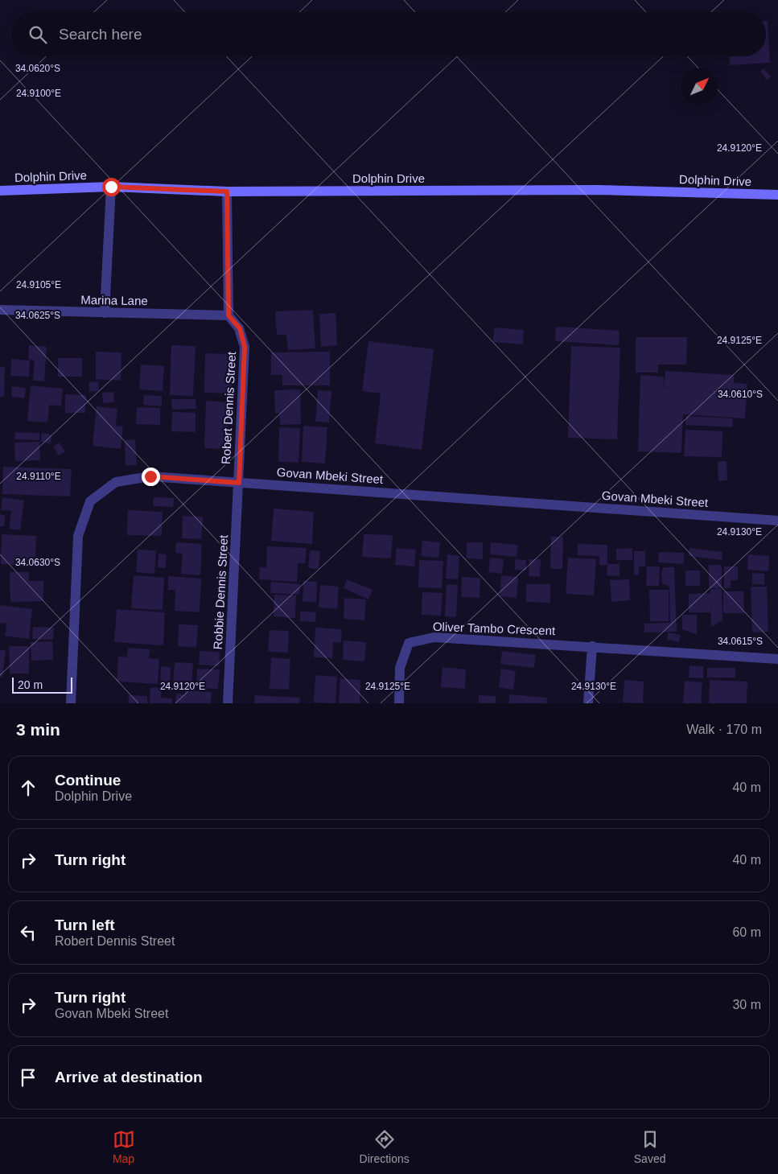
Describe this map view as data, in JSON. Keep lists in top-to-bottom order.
{
  "streets": {
    "street": [
      "Dolphin Drive",
      "Marina Lane",
      "Robert Dennis Street",
      "Govan Mbeki Street",
      "Robbie Dennis Street",
      "Oliver Tambo Crescent"
    ]
  },
  "crossings": [
    ["Marina Lane", "Robert Dennis Street"],
    ["Robert Dennis Street", "Govan Mbeki Street"],
    ["Robert Dennis Street", "Robbie Dennis Street"],
    ["Govan Mbeki Street", "Robbie Dennis Street"]
  ],
  "scale_bar": "20 m",
  "north": "top right",
  "page": {
    "search": "Search here",
    "scale": "20 m",
    "heading": ["3 min", "Walk · 170 m"],
    "list": [
      ["Continue", "Dolphin Drive", "40 m"],
      ["Turn right", "40 m"],
      ["Turn left", "Robert Dennis Street", "60 m"],
      ["Turn right", "Govan Mbeki Street", "30 m"],
      "Arrive at destination"
    ],
    "nav": ["Map", "Directions", "Saved"]
  },
  "coordinates": [
    "34.0620°S",
    "24.9100°E",
    "24.9120°E",
    "24.9105°E",
    "34.0625°S",
    "24.9125°E",
    "34.0610°S",
    "24.9110°E",
    "24.9130°E",
    "34.0630°S",
    "34.0615°S"
  ]
}
